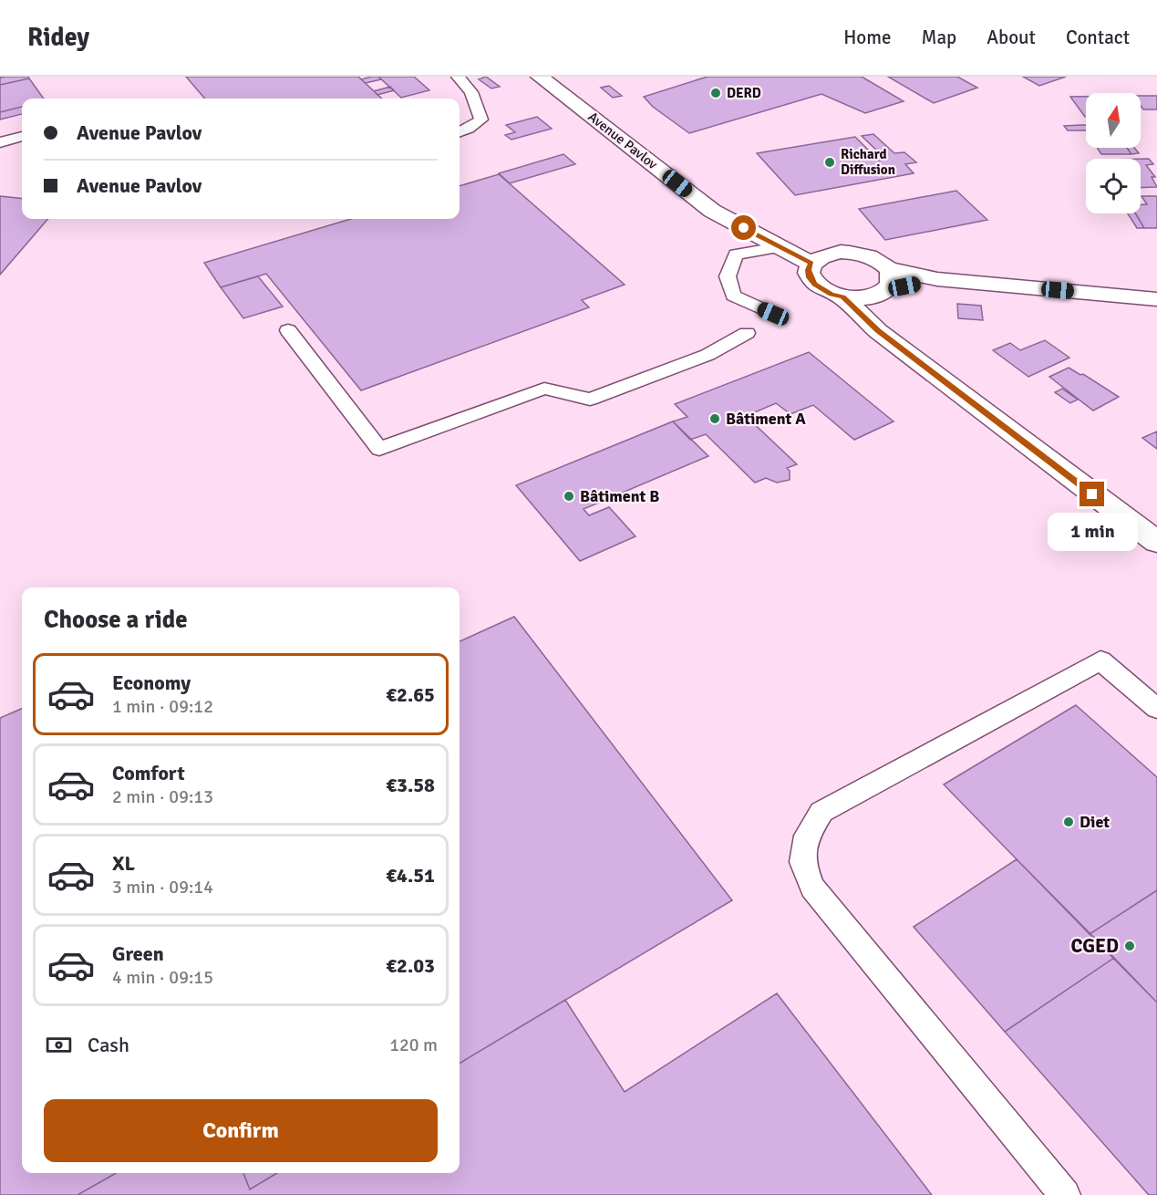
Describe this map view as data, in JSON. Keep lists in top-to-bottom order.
{
  "streets": {
    "street": ["Avenue Pavlov"]
  },
  "places": [
    "DERD",
    "Richard Diffusion",
    "Bâtiment A",
    "Bâtiment B",
    "Diet",
    "CGED"
  ],
  "north": "top",
  "page": {
    "header": "Ridey",
    "nav": [
      "Home",
      "Map",
      "About",
      "Contact"
    ],
    "banner": ["Avenue Pavlov", "Avenue Pavlov"],
    "bubble": "1 min",
    "heading": "Choose a ride",
    "list": [
      {
        "name": "Economy",
        "note": "1 min · 09:12",
        "value": "€2.65"
      },
      {
        "name": "Comfort",
        "note": "2 min · 09:13",
        "value": "€3.58"
      },
      {
        "name": "XL",
        "note": "3 min · 09:14",
        "value": "€4.51"
      },
      {
        "name": "Green",
        "note": "4 min · 09:15",
        "value": "€2.03"
      }
    ],
    "pay": ["Cash", "120 m"],
    "buttons": "Confirm"
  }
}
